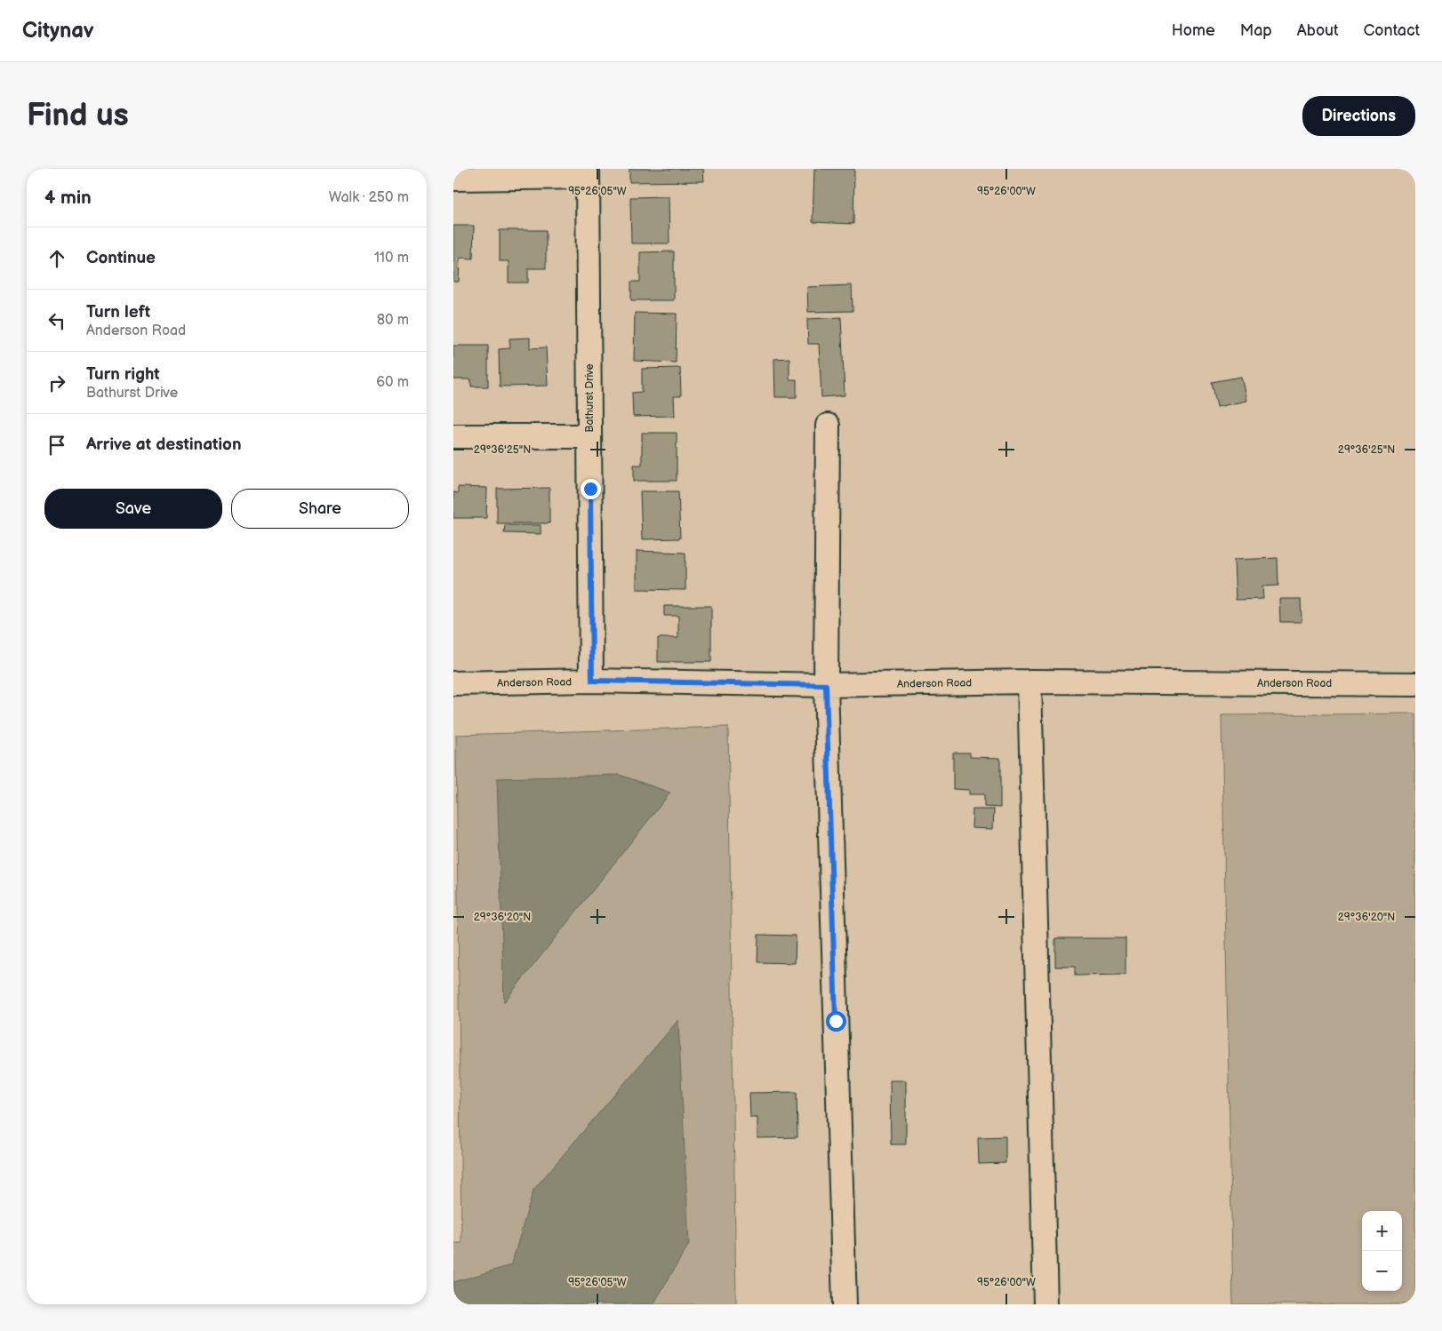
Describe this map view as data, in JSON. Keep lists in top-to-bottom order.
{
  "streets": {
    "street": ["Bathurst Drive", "Anderson Road"]
  },
  "crossings": [
    ["Bathurst Drive", "Anderson Road"]
  ],
  "page": {
    "header": "Citynav",
    "nav": [
      "Home",
      "Map",
      "About",
      "Contact"
    ],
    "buttons": [
      "Directions",
      ["Save", "Share"]
    ],
    "title": "Find us",
    "heading": ["4 min", "Walk · 250 m"],
    "list": [
      ["Continue", "110 m"],
      ["Turn left", "Anderson Road", "80 m"],
      ["Turn right", "Bathurst Drive", "60 m"],
      "Arrive at destination"
    ],
    "map_buttons": ["+", "−"]
  },
  "coordinates": [
    "95°26'05\"W",
    "95°26'00\"W",
    "29°36'25\"N",
    "29°36'20\"N"
  ]
}
